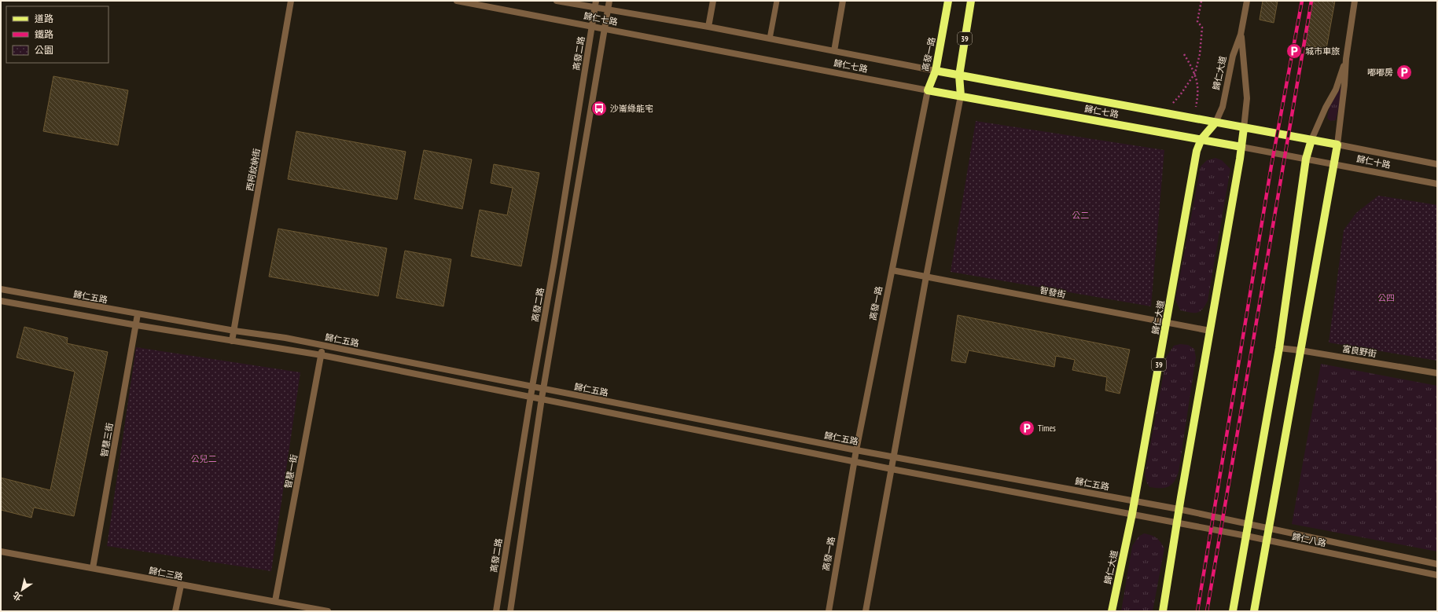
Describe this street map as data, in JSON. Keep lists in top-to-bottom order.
{
  "streets": {
    "main road": [
      "歸仁七路",
      "39",
      "高發一路",
      "歸仁大道",
      "歸仁十路"
    ],
    "street": [
      "高發二路",
      "西柯紋納街",
      "智發街",
      "歸仁五路",
      "富良野街",
      "智慧三街",
      "智慧一街",
      "歸仁八路",
      "歸仁三路"
    ]
  },
  "crossings": [
    ["歸仁七路", "39"],
    ["歸仁七路", "高發二路"],
    ["歸仁七路", "高發一路"],
    ["歸仁七路", "歸仁大道"],
    ["歸仁七路", "歸仁十路"],
    ["高發二路", "歸仁五路"],
    ["高發一路", "智發街"],
    ["高發一路", "歸仁五路"],
    ["歸仁大道", "歸仁十路"],
    ["歸仁大道", "智發街"],
    ["歸仁大道", "歸仁五路"],
    ["歸仁大道", "歸仁八路"],
    ["西柯紋納街", "歸仁五路"],
    ["歸仁五路", "智慧三街"],
    ["歸仁五路", "智慧一街"],
    ["歸仁五路", "歸仁八路"],
    ["智慧三街", "歸仁三路"],
    ["智慧一街", "歸仁三路"]
  ],
  "parks": ["公二", "公四", "公兒二"],
  "places": {
    "parking": ["城市車旅", "嘟嘟房", "Times"],
    "bus stop": ["沙崙綠能宅"]
  },
  "legend": ["道路", "鐵路", "公園"],
  "north": "bottom left"
}
